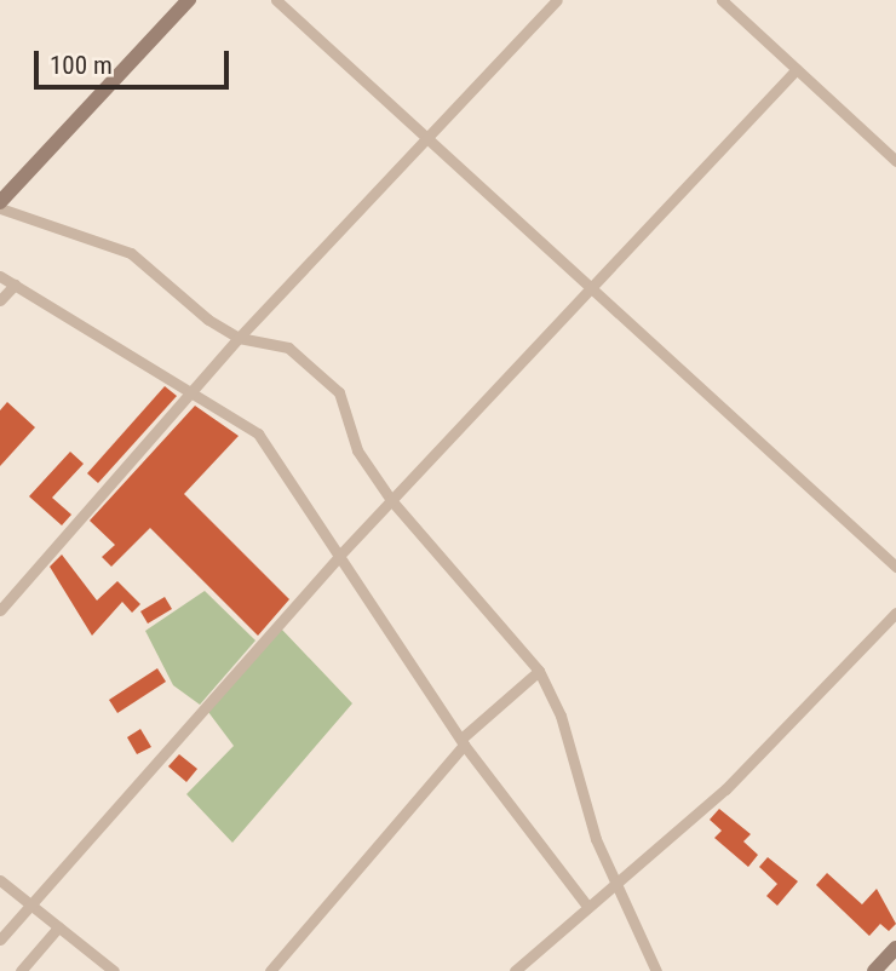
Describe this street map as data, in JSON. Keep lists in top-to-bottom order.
{
  "scale_bar": "100 m"
}
